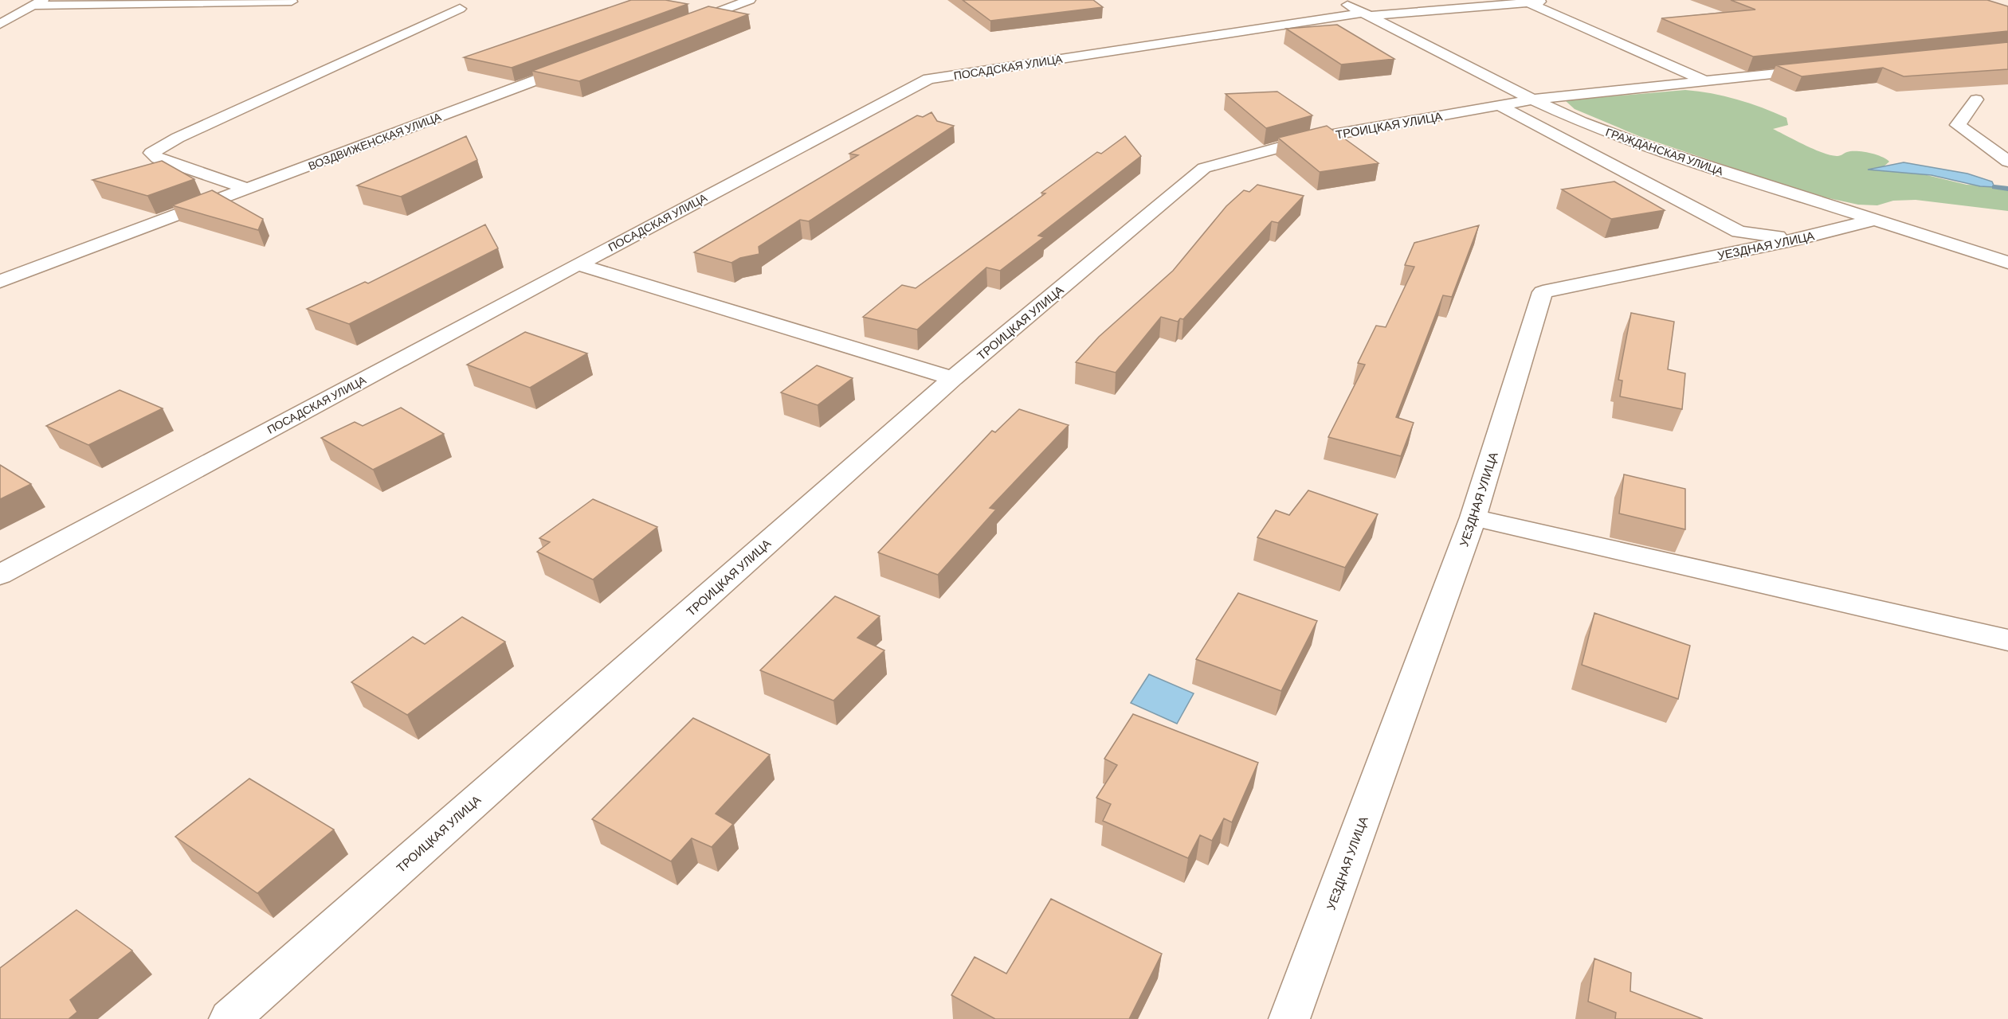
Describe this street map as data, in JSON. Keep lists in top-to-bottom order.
{
  "streets": {
    "street": [
      "ПОСАДСКАЯ УЛИЦА",
      "ТРОИЦКАЯ УЛИЦА",
      "ВОЗДВИЖЕНСКАЯ УЛИЦА",
      "ГРАЖДАНСКАЯ УЛИЦА",
      "УЕЗДНАЯ УЛИЦА"
    ]
  },
  "crossings": [
    ["ПОСАДСКАЯ УЛИЦА", "ГРАЖДАНСКАЯ УЛИЦА"],
    ["ТРОИЦКАЯ УЛИЦА", "ГРАЖДАНСКАЯ УЛИЦА"],
    ["ГРАЖДАНСКАЯ УЛИЦА", "УЕЗДНАЯ УЛИЦА"]
  ]
}
